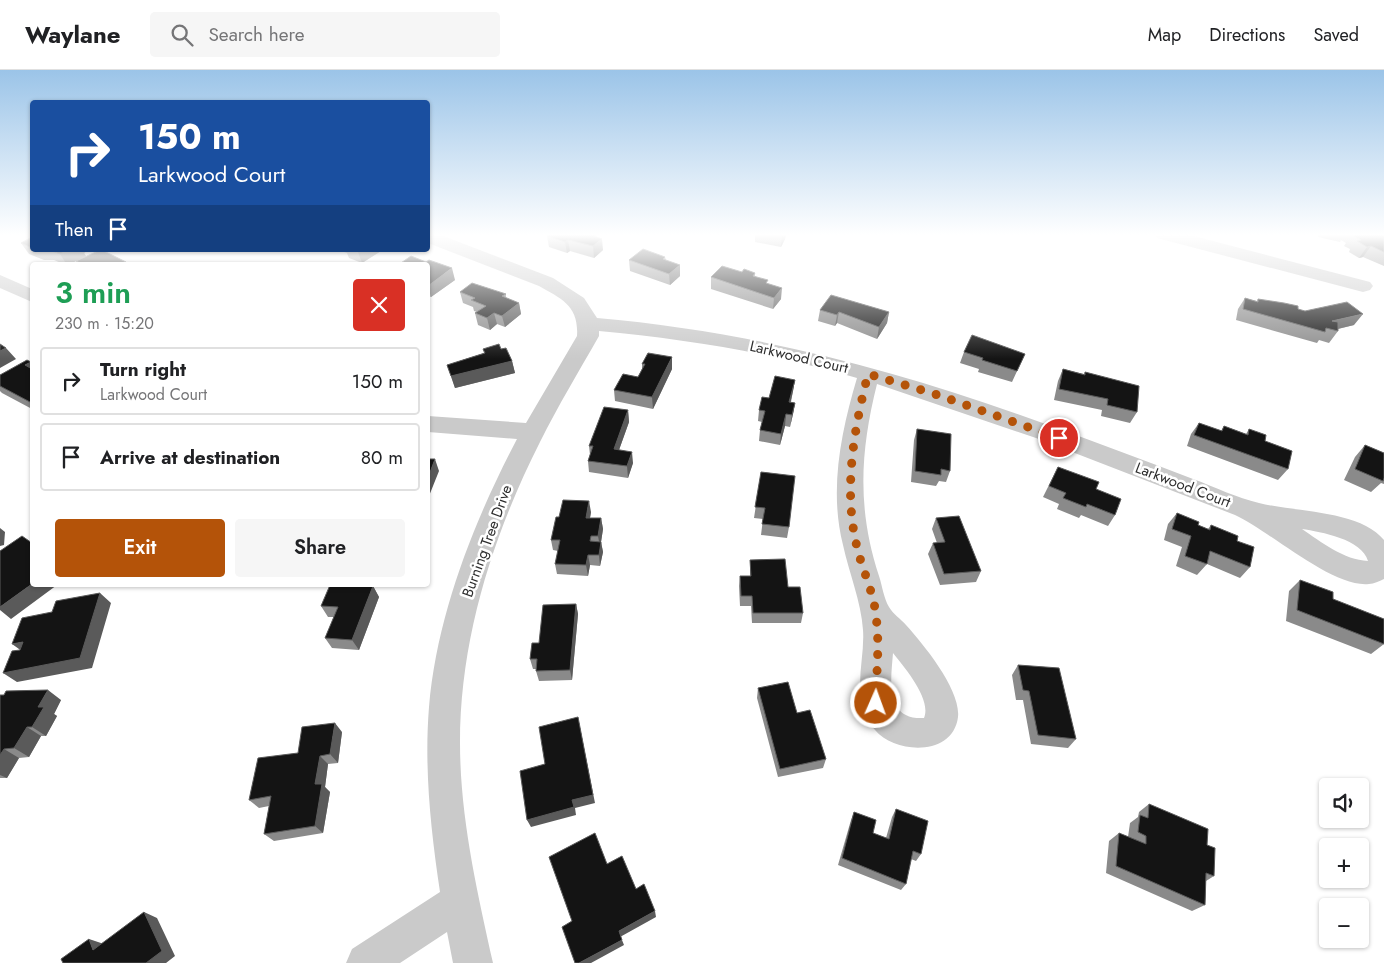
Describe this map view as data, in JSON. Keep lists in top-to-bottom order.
{
  "streets": {
    "street": ["Larkwood Court", "Burning Tree Drive"]
  },
  "crossings": [
    ["Larkwood Court", "Burning Tree Drive"]
  ],
  "page": {
    "header": "Waylane",
    "search": "Search here",
    "nav": ["Map", "Directions", "Saved"],
    "turn": ["150 m", "Larkwood Court"],
    "then": "Then",
    "heading": ["3 min", "230 m · 15:20"],
    "list": [
      {
        "name": "Turn right",
        "note": "Larkwood Court",
        "value": "150 m"
      },
      {
        "name": "Arrive at destination",
        "value": "80 m"
      }
    ],
    "buttons": ["Exit", "Share"],
    "map_buttons": ["+", "−"]
  }
}
